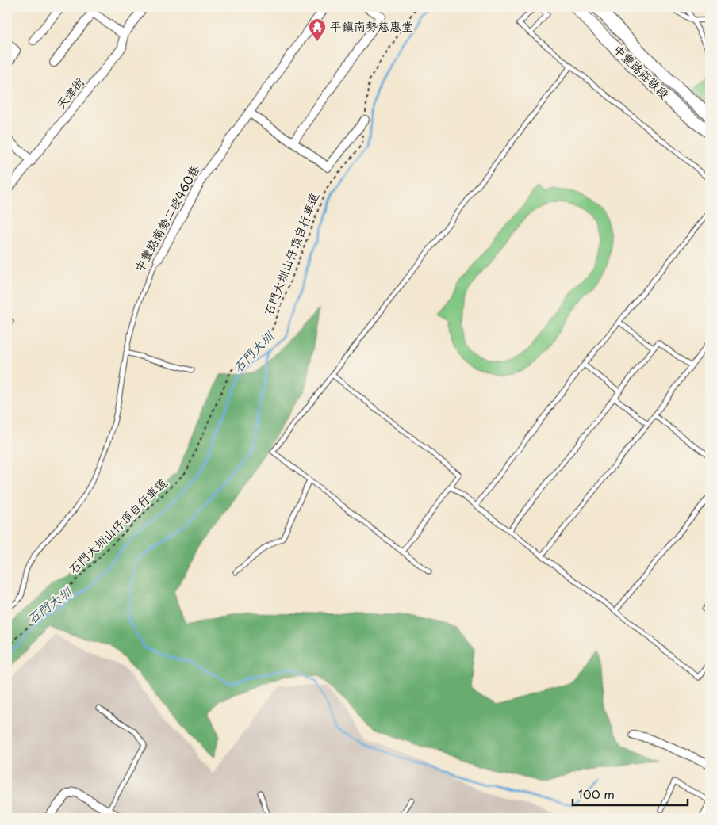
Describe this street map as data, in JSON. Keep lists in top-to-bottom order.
{
  "streets": {
    "main road": ["中豐路莊敬段"],
    "street": ["天津街", "中豐路南勢二段460巷"],
    "path": ["石門大圳山仔頂自行車道"]
  },
  "water": ["石門大圳"],
  "places": {
    "temple": ["平鎮南勢慈惠堂"]
  },
  "scale_bar": "100 m"
}
